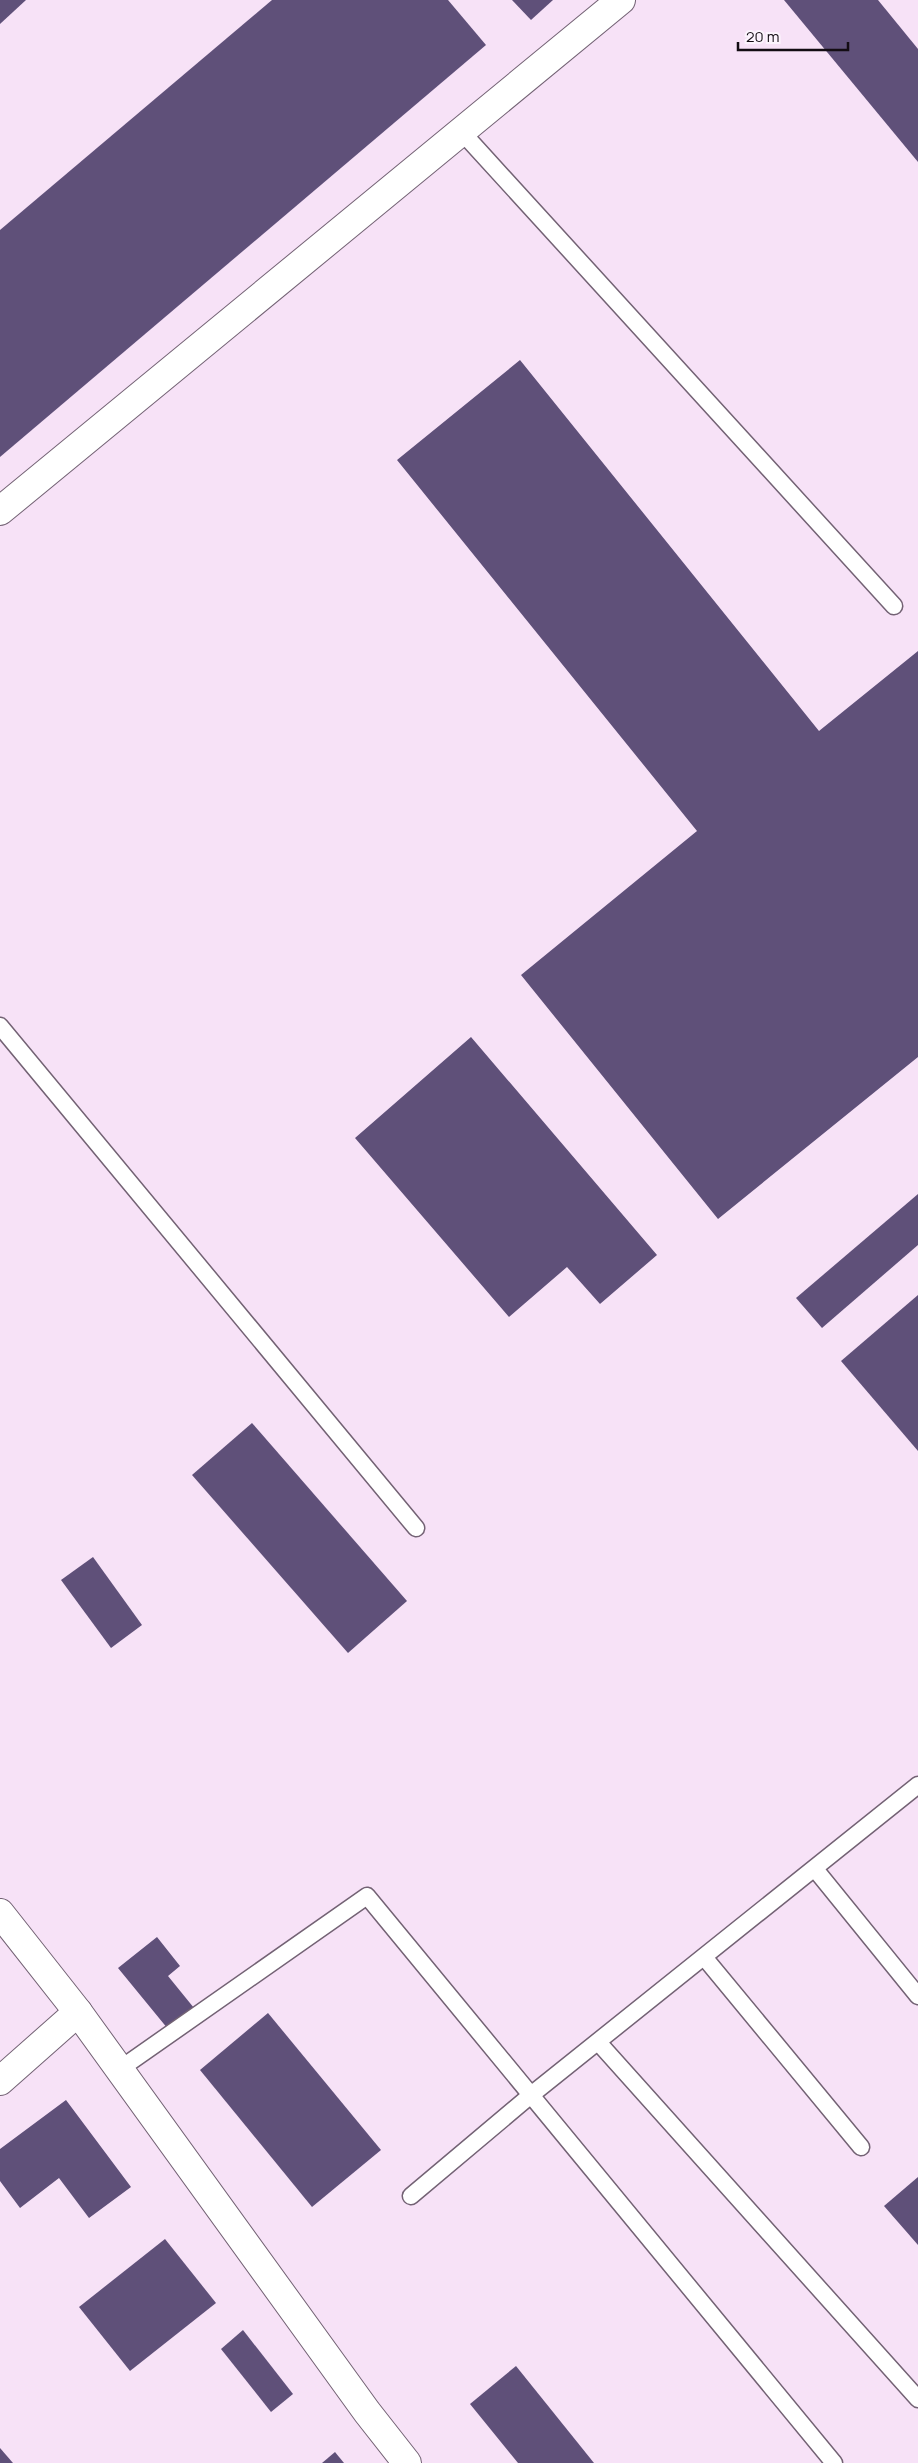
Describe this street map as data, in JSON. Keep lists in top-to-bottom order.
{
  "scale_bar": "20 m"
}
